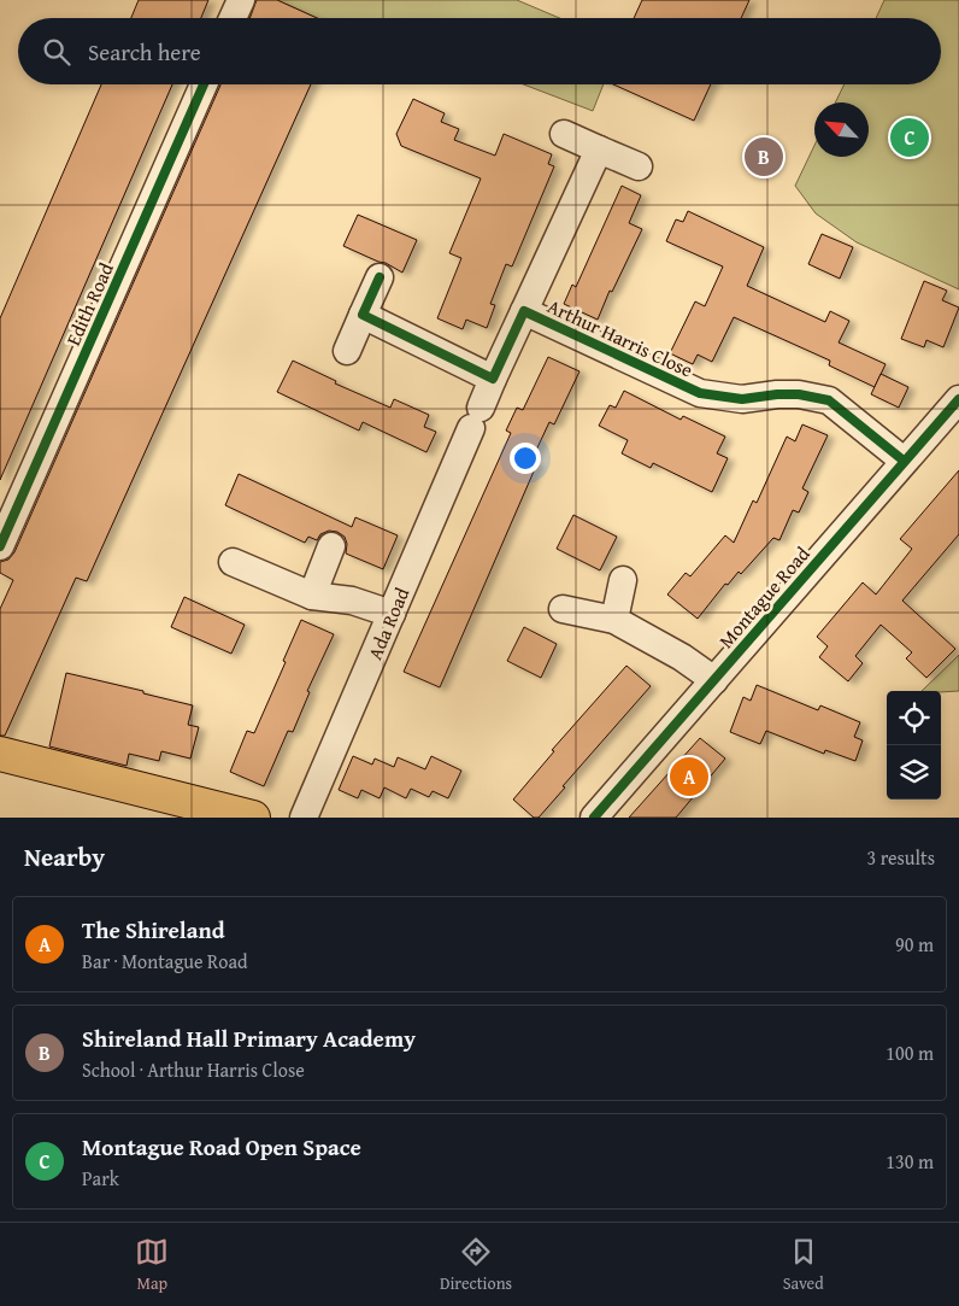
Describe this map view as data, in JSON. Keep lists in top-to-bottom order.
{
  "streets": {
    "street": [
      "Edith Road",
      "Arthur Harris Close",
      "Montague Road",
      "Ada Road"
    ]
  },
  "crossings": [
    ["Arthur Harris Close", "Montague Road"],
    ["Arthur Harris Close", "Ada Road"]
  ],
  "north": "top left",
  "page": {
    "search": "Search here",
    "pins": ["C", "B", "A"],
    "heading": ["Nearby", "3 results"],
    "list": [
      {
        "mark": "A",
        "name": "The Shireland",
        "note": "Bar · Montague Road",
        "value": "90 m"
      },
      {
        "mark": "B",
        "name": "Shireland Hall Primary Academy",
        "note": "School · Arthur Harris Close",
        "value": "100 m"
      },
      {
        "mark": "C",
        "name": "Montague Road Open Space",
        "note": "Park",
        "value": "130 m"
      }
    ],
    "nav": ["Map", "Directions", "Saved"]
  }
}
